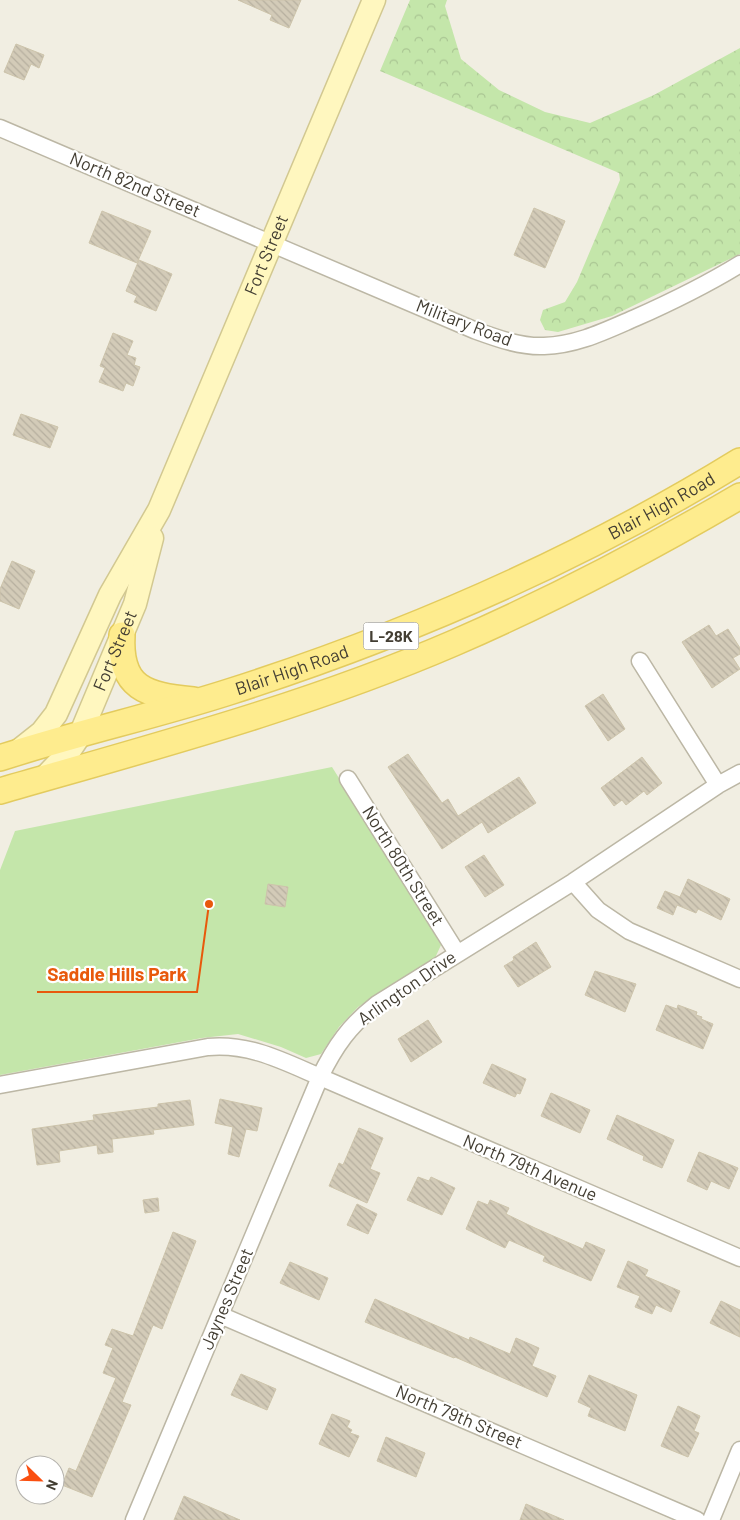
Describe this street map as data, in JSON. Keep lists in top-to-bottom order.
{
  "streets": {
    "main road": ["Fort Street", "Blair High Road", "L-28K"],
    "street": [
      "North 82nd Street",
      "Military Road",
      "North 80th Street",
      "Arlington Drive",
      "North 79th Avenue",
      "Jaynes Street",
      "North 79th Street"
    ]
  },
  "crossings": [
    ["North 82nd Street", "Fort Street"],
    ["North 82nd Street", "Military Road"],
    ["Fort Street", "Military Road"],
    ["Fort Street", "Blair High Road"],
    ["Fort Street", "L-28K"],
    ["Blair High Road", "L-28K"],
    ["North 80th Street", "Arlington Drive"],
    ["Arlington Drive", "North 79th Avenue"],
    ["Arlington Drive", "Jaynes Street"],
    ["North 79th Avenue", "Jaynes Street"],
    ["Jaynes Street", "North 79th Street"]
  ],
  "places": ["Saddle Hills Park"],
  "north": "bottom right"
}
